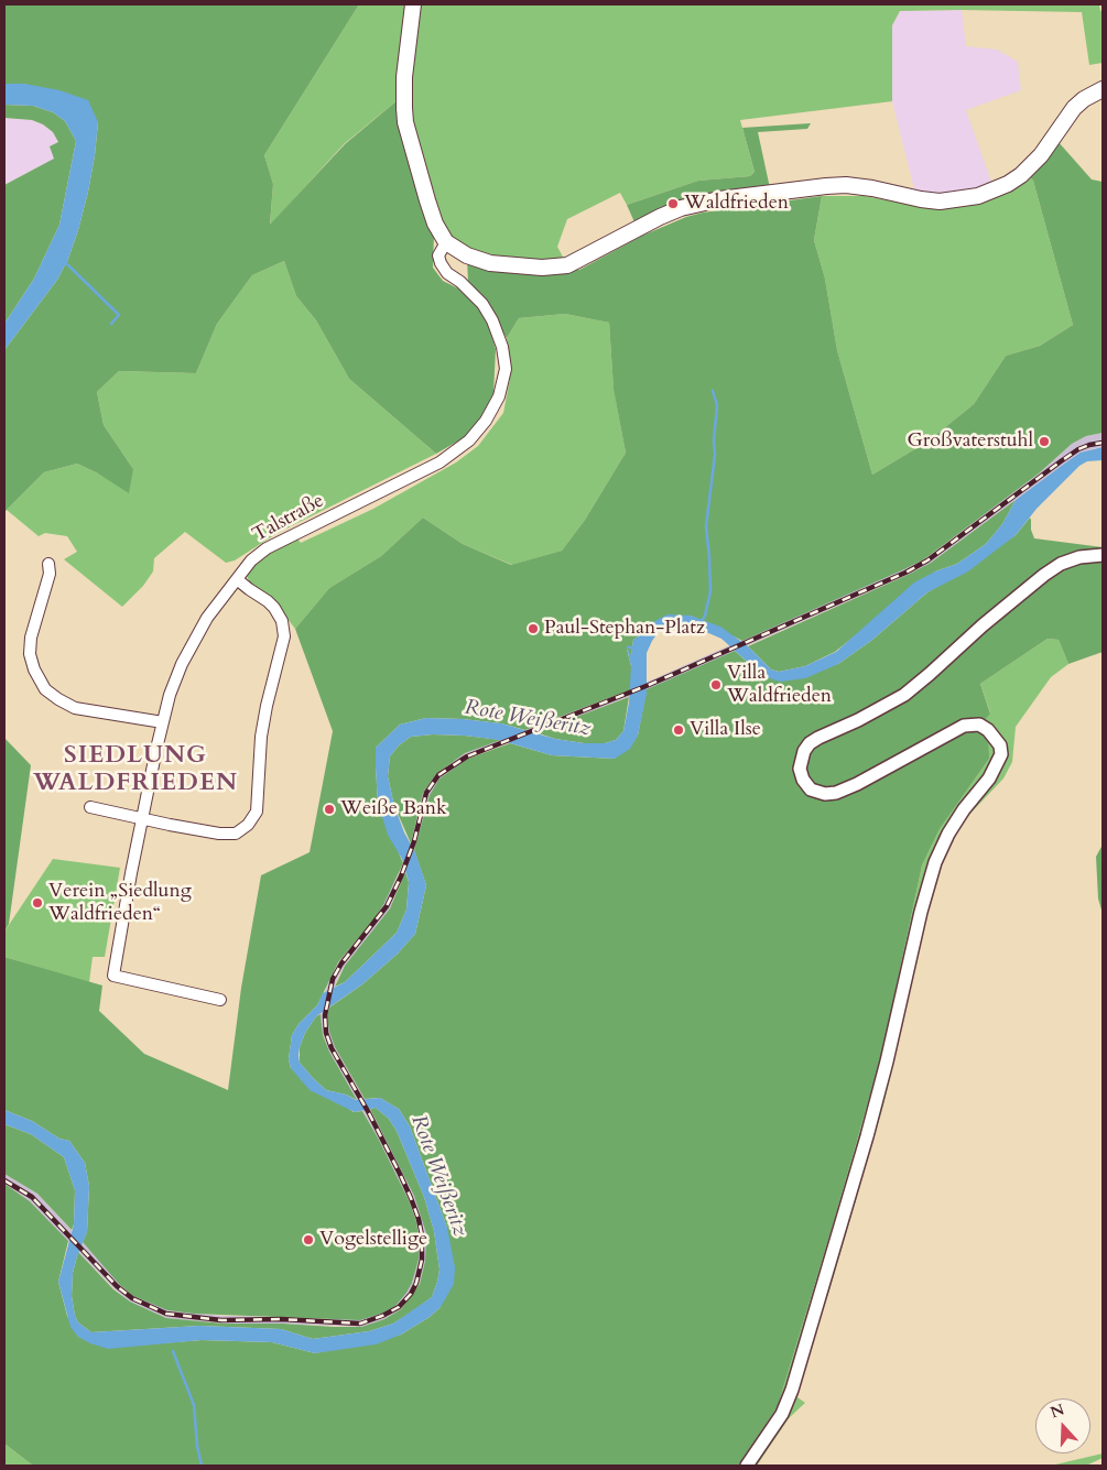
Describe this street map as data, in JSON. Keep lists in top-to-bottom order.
{
  "streets": {
    "street": ["Talstraße"]
  },
  "districts": ["SIEDLUNG WALDFRIEDEN"],
  "water": ["Rote Weißeritz"],
  "places": [
    "Waldfrieden",
    "Großvaterstuhl",
    "Paul-Stephan-Platz",
    "Villa Waldfrieden",
    "Villa Ilse",
    "Weiße Bank",
    "Verein „Siedlung Waldfrieden“",
    "Vogelstellige"
  ],
  "north": "top"
}
